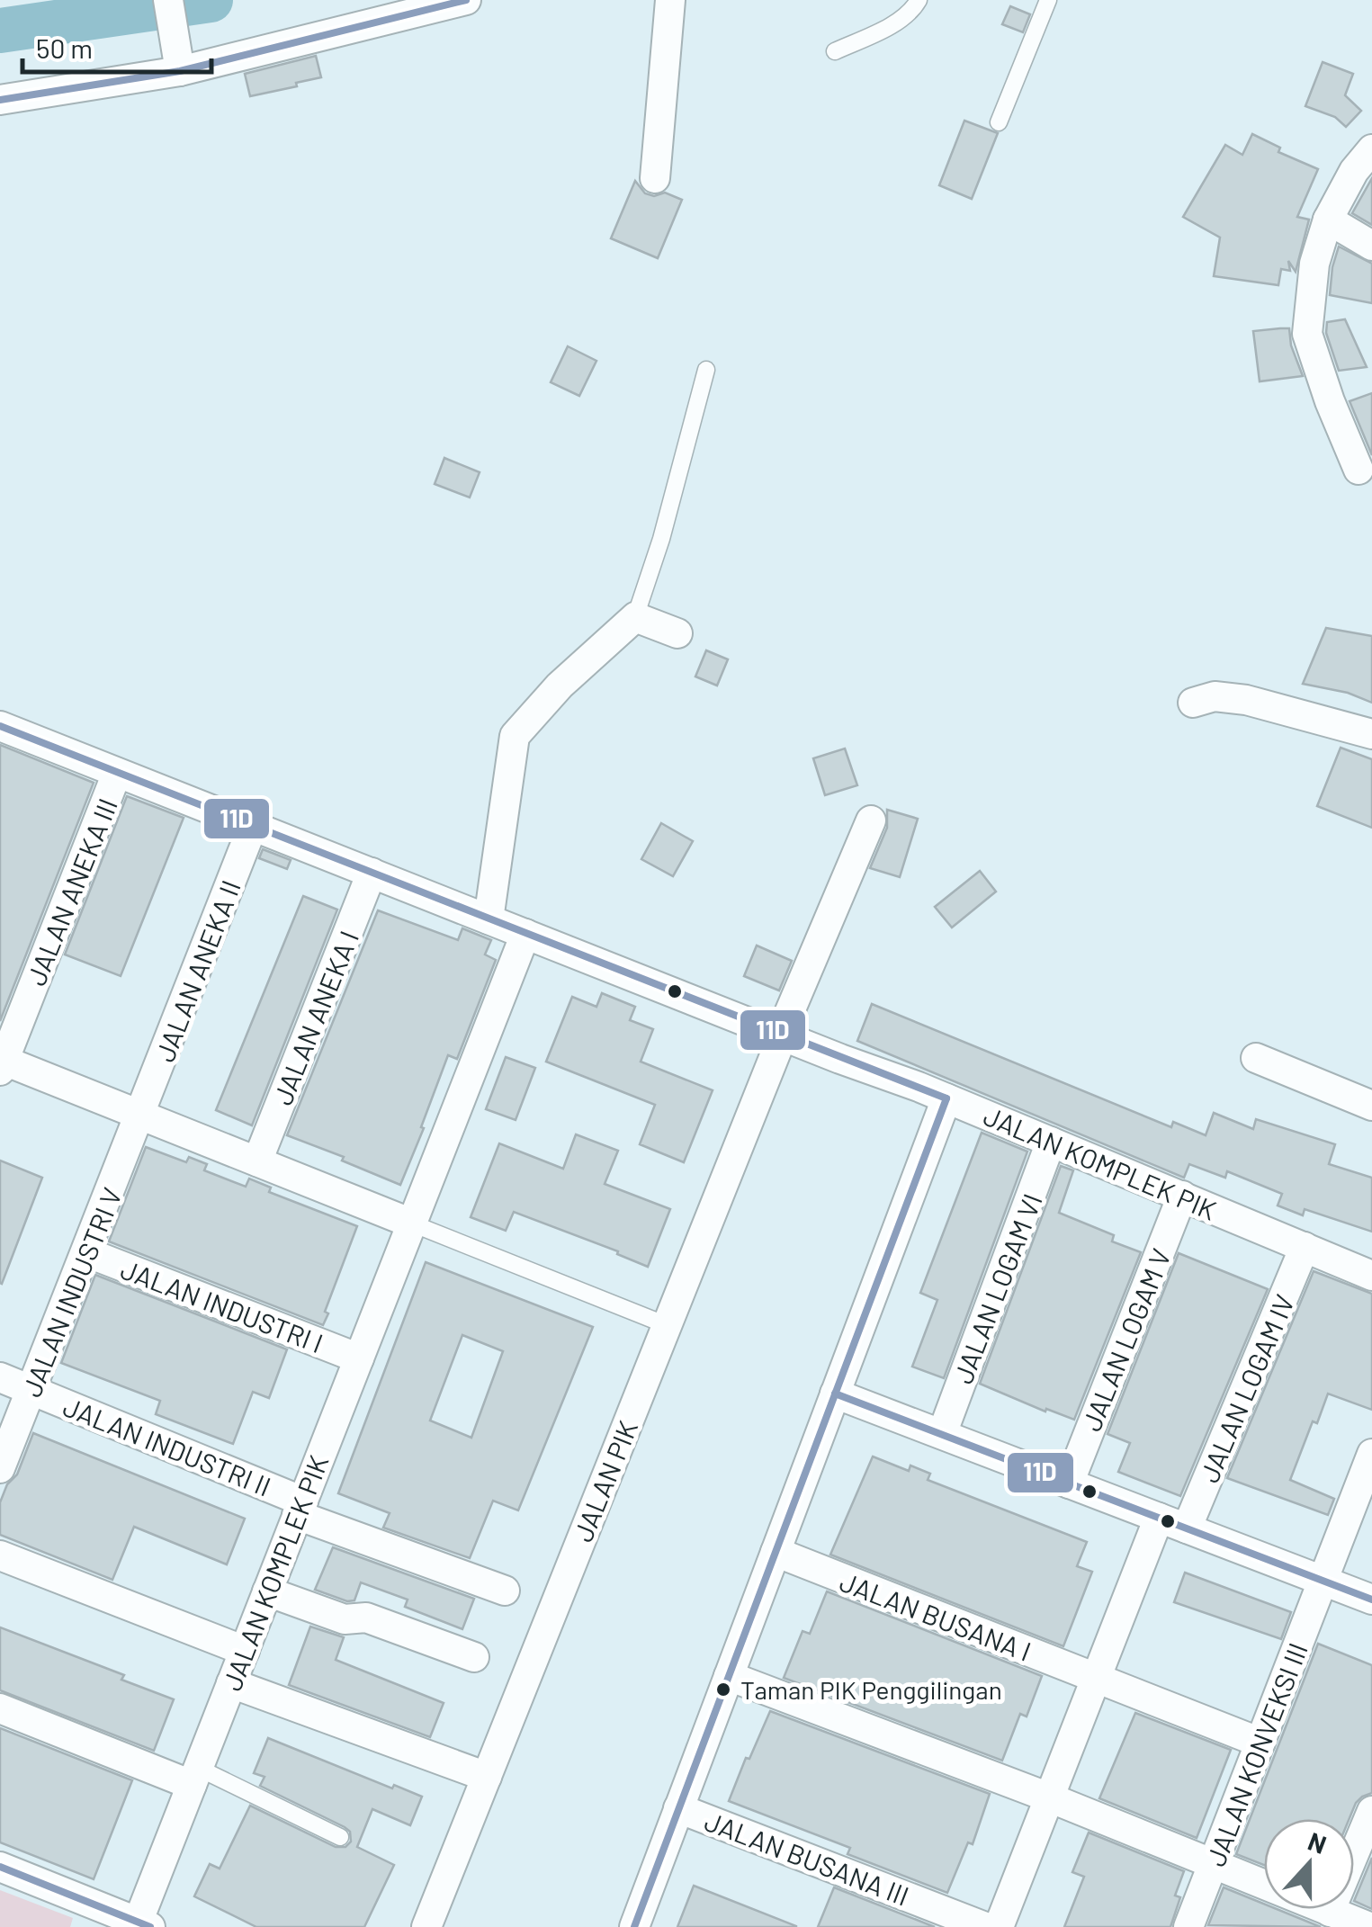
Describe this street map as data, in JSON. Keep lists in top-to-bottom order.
{
  "streets": {
    "street": [
      "JALAN ANEKA III",
      "JALAN ANEKA II",
      "JALAN ANEKA I",
      "JALAN KOMPLEK PIK",
      "JALAN LOGAM VI",
      "JALAN INDUSTRI V",
      "JALAN INDUSTRI I",
      "JALAN LOGAM V",
      "JALAN LOGAM IV",
      "JALAN INDUSTRI II",
      "JALAN PIK",
      "JALAN BUSANA I",
      "JALAN KONVEKSI III",
      "JALAN BUSANA III"
    ]
  },
  "crossings": [
    ["JALAN ANEKA III", "JALAN KOMPLEK PIK"],
    ["JALAN ANEKA II", "JALAN KOMPLEK PIK"],
    ["JALAN ANEKA II", "JALAN INDUSTRI V"],
    ["JALAN ANEKA I", "JALAN KOMPLEK PIK"],
    ["JALAN KOMPLEK PIK", "JALAN LOGAM VI"],
    ["JALAN KOMPLEK PIK", "JALAN INDUSTRI I"],
    ["JALAN KOMPLEK PIK", "JALAN LOGAM V"],
    ["JALAN KOMPLEK PIK", "JALAN LOGAM IV"],
    ["JALAN KOMPLEK PIK", "JALAN INDUSTRI II"],
    ["JALAN KOMPLEK PIK", "JALAN PIK"],
    ["JALAN INDUSTRI V", "JALAN INDUSTRI I"],
    ["JALAN INDUSTRI V", "JALAN INDUSTRI II"],
    ["JALAN BUSANA I", "JALAN KONVEKSI III"]
  ],
  "places": ["Taman PIK Penggilingan"],
  "lines": ["transit line 11D"],
  "scale_bar": "50 m",
  "north": "top"
}
